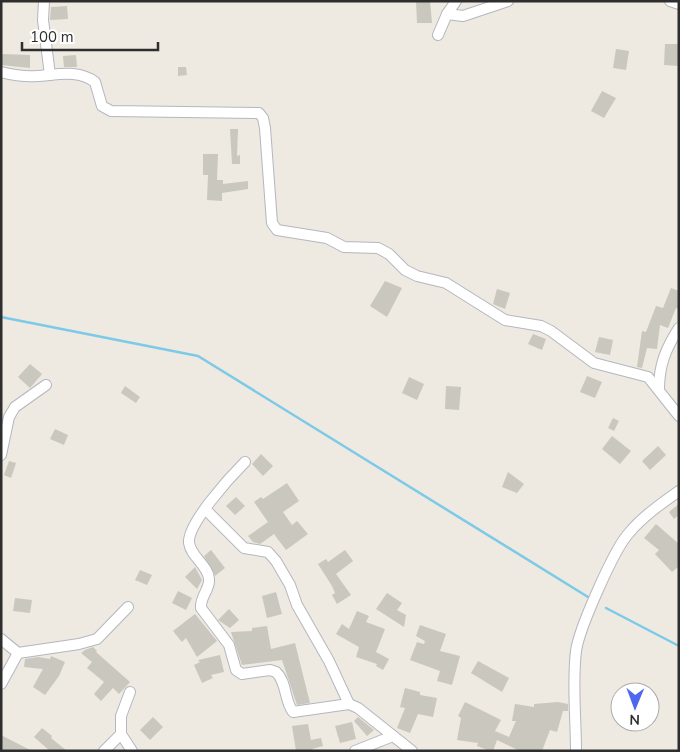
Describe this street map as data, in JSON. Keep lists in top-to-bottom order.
{
  "scale_bar": "100 m",
  "north": "bottom"
}
